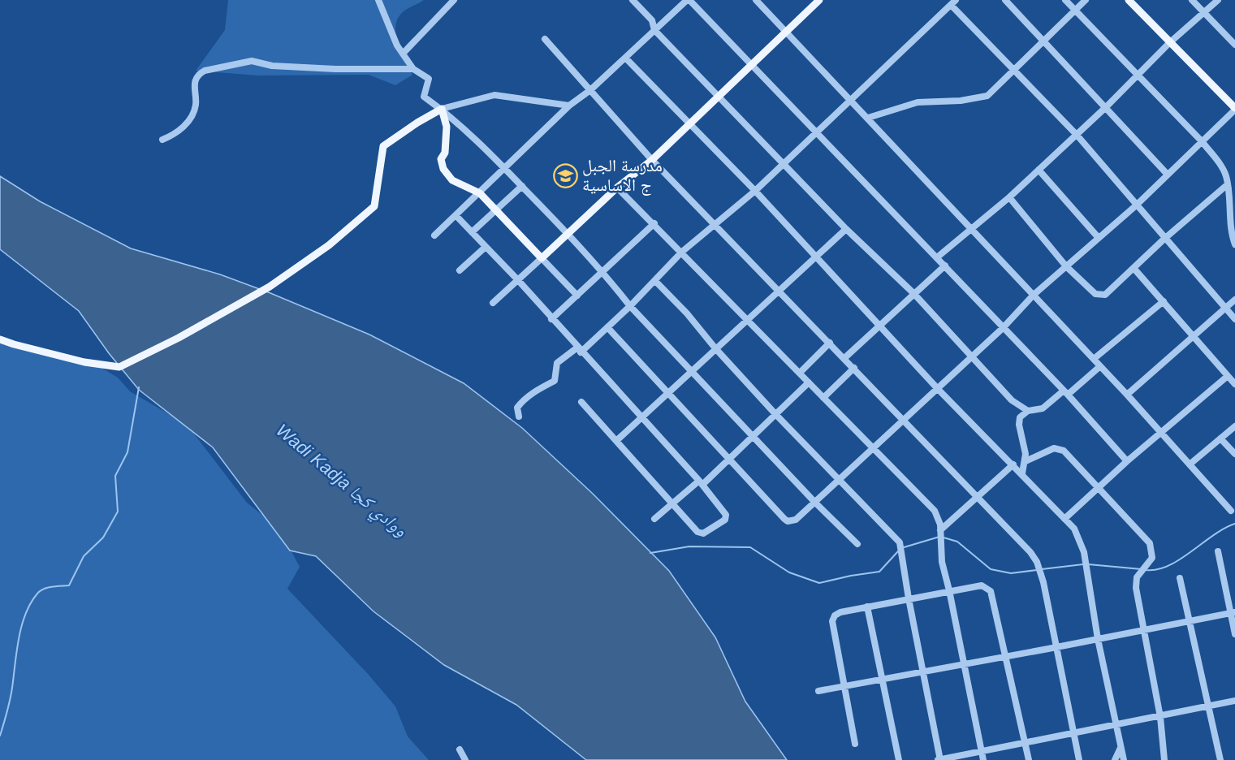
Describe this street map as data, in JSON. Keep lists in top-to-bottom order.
{
  "water": ["Wadi Kadja ووادي كجا"],
  "places": {
    "school or university": ["مدرسة الجبل ج الاساسية"]
  }
}
